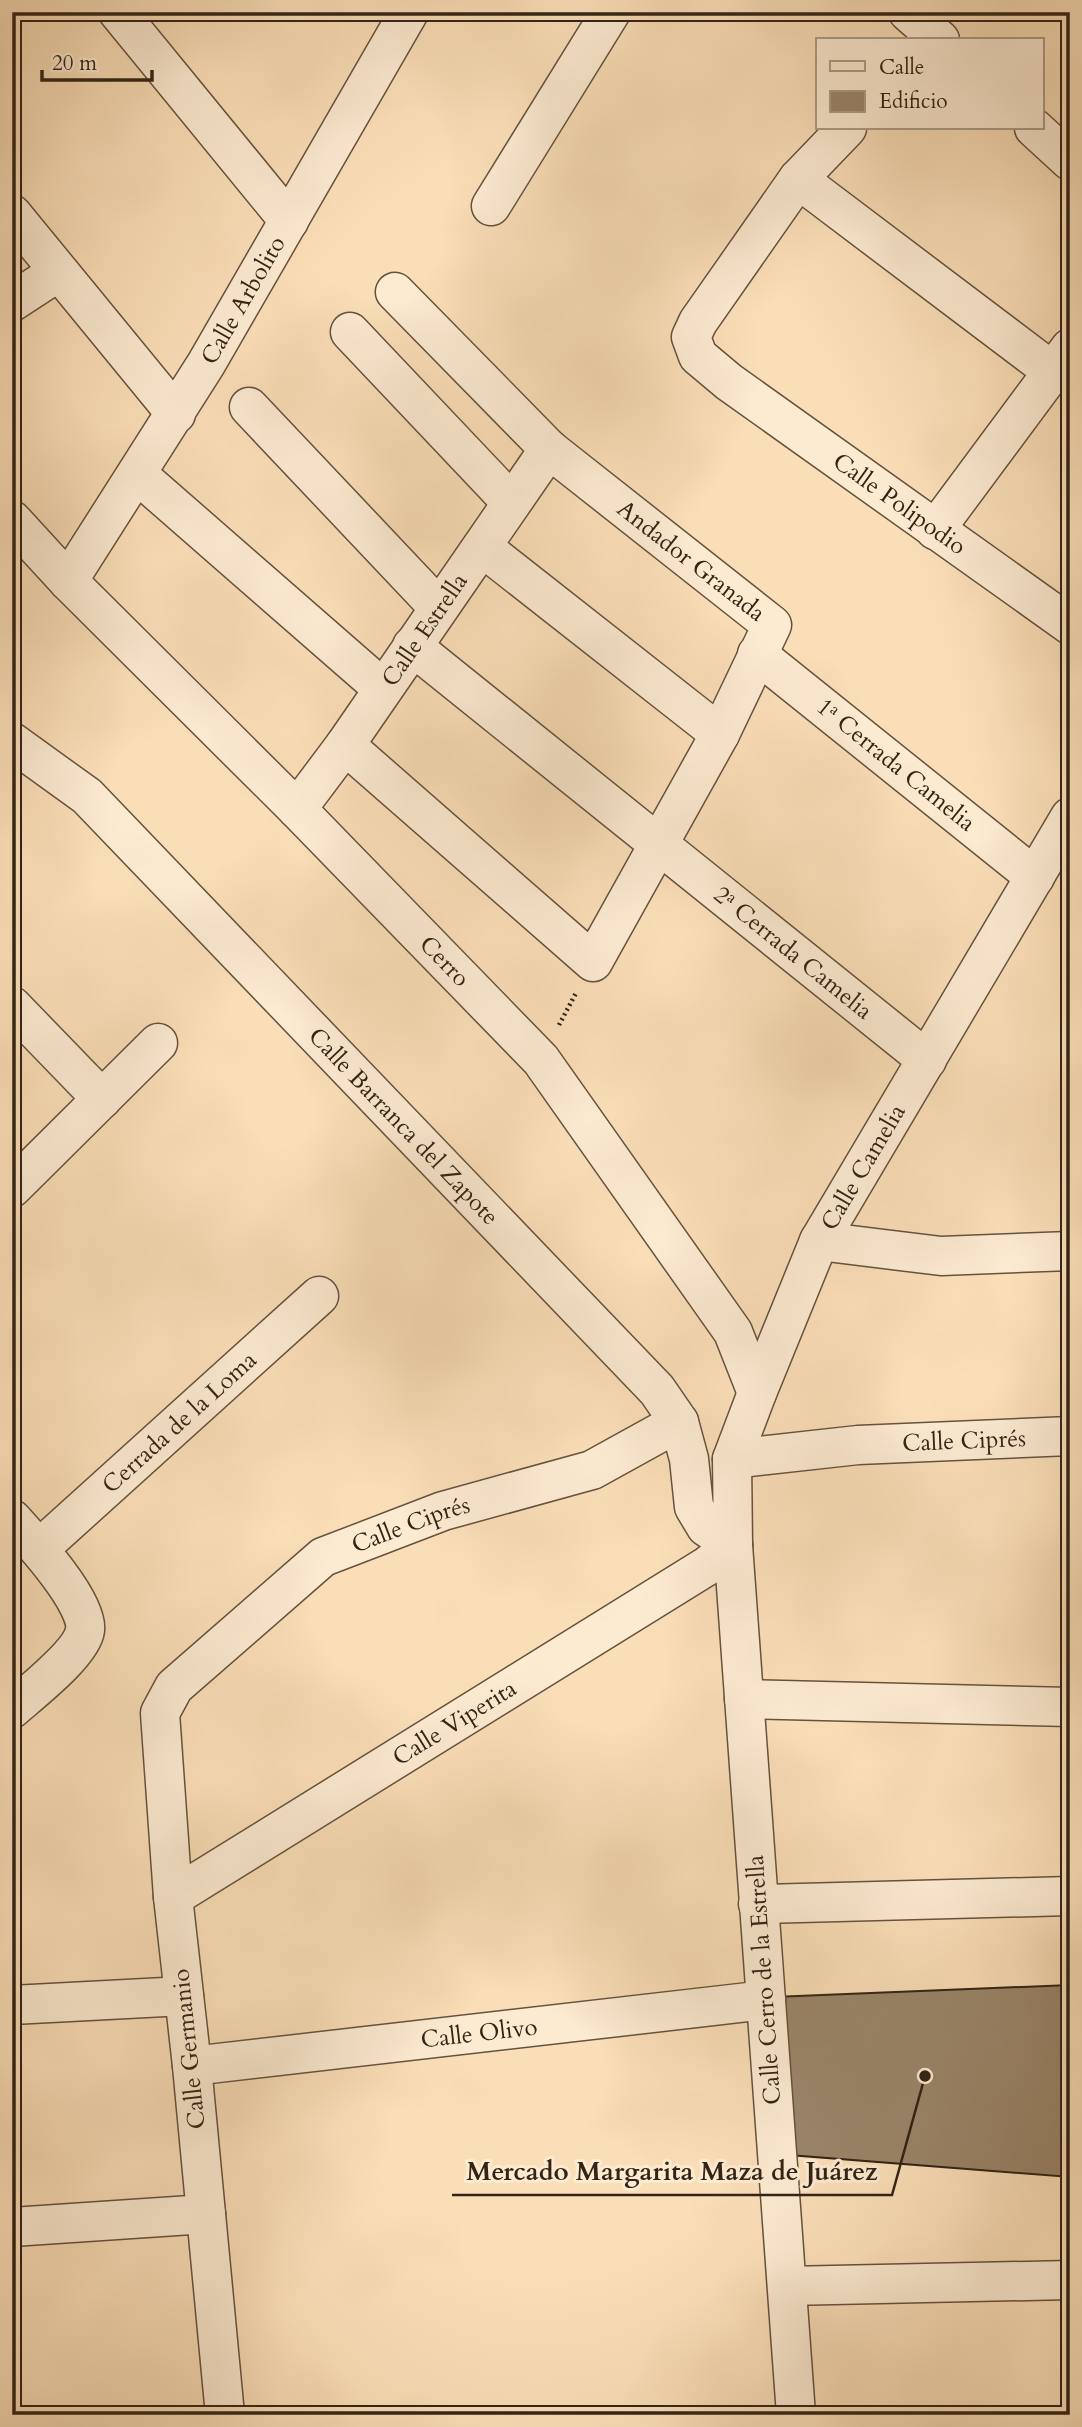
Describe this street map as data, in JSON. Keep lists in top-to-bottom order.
{
  "streets": {
    "street": [
      "Calle Arbolito",
      "Calle Polipodio",
      "Andador Granada",
      "Calle Estrella",
      "1ª Cerrada Camelia",
      "2ª Cerrada Camelia",
      "Cerro",
      "Calle Barranca del Zapote",
      "Calle Camelia",
      "Cerrada de la Loma",
      "Calle Ciprés",
      "Calle Viperita",
      "Calle Cerro de la Estrella",
      "Calle Olivo",
      "Calle Germanio"
    ]
  },
  "crossings": [
    ["Calle Arbolito", "Cerro"],
    ["Andador Granada", "Calle Estrella"],
    ["Andador Granada", "1ª Cerrada Camelia"],
    ["Andador Granada", "2ª Cerrada Camelia"],
    ["Calle Estrella", "2ª Cerrada Camelia"],
    ["Calle Estrella", "Cerro"],
    ["1ª Cerrada Camelia", "Calle Camelia"],
    ["2ª Cerrada Camelia", "Calle Camelia"],
    ["Cerro", "Calle Camelia"],
    ["Calle Barranca del Zapote", "Calle Camelia"],
    ["Calle Barranca del Zapote", "Calle Ciprés"],
    ["Calle Barranca del Zapote", "Calle Viperita"],
    ["Calle Barranca del Zapote", "Calle Cerro de la Estrella"],
    ["Calle Camelia", "Calle Ciprés"],
    ["Calle Camelia", "Calle Viperita"],
    ["Calle Camelia", "Calle Cerro de la Estrella"],
    ["Calle Ciprés", "Calle Germanio"],
    ["Calle Viperita", "Calle Cerro de la Estrella"],
    ["Calle Viperita", "Calle Germanio"],
    ["Calle Cerro de la Estrella", "Calle Olivo"],
    ["Calle Olivo", "Calle Germanio"]
  ],
  "places": ["Mercado Margarita Maza de Juárez"],
  "legend": ["Calle", "Edificio"],
  "scale_bar": "20 m"
}
